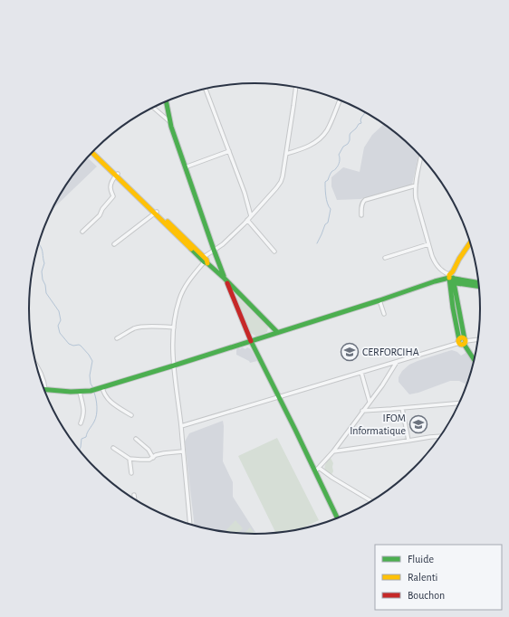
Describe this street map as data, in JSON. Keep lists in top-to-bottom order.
{
  "places": {
    "school or university": ["CERFORCIHA", "IFOM Informatique"]
  },
  "legend": ["Fluide", "Ralenti", "Bouchon"]
}
